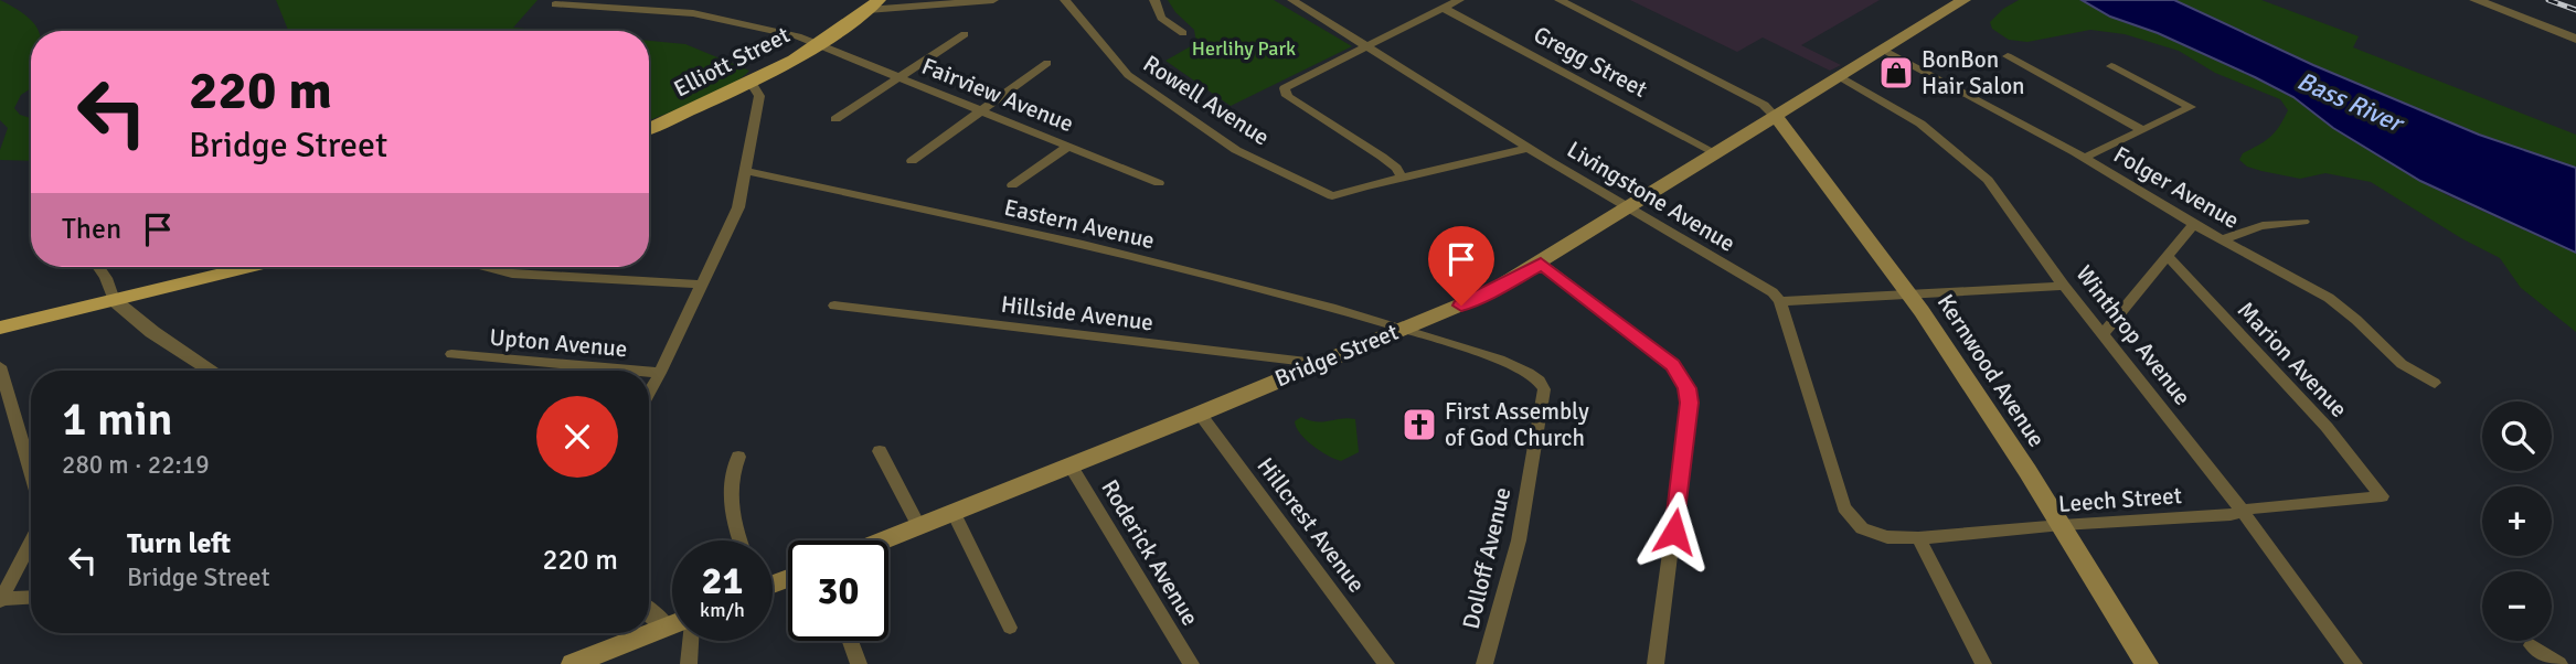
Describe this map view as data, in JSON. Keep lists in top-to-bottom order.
{
  "streets": {
    "main road": ["Elliott Street", "Bridge Street", "Kernwood Avenue"],
    "street": [
      "Gregg Street",
      "Fairview Avenue",
      "Rowell Avenue",
      "Folger Avenue",
      "Livingstone Avenue",
      "Eastern Avenue",
      "Hillside Avenue",
      "Winthrop Avenue",
      "Upton Avenue",
      "Marion Avenue",
      "Leech Street",
      "Hillcrest Avenue",
      "Roderick Avenue",
      "Dolloff Avenue"
    ]
  },
  "crossings": [
    ["Elliott Street", "Fairview Avenue"],
    ["Gregg Street", "Bridge Street"],
    ["Rowell Avenue", "Livingstone Avenue"],
    ["Folger Avenue", "Bridge Street"],
    ["Livingstone Avenue", "Bridge Street"],
    ["Livingstone Avenue", "Leech Street"],
    ["Eastern Avenue", "Bridge Street"],
    ["Eastern Avenue", "Dolloff Avenue"],
    ["Hillside Avenue", "Bridge Street"],
    ["Winthrop Avenue", "Bridge Street"],
    ["Winthrop Avenue", "Leech Street"],
    ["Bridge Street", "Kernwood Avenue"],
    ["Bridge Street", "Hillcrest Avenue"],
    ["Bridge Street", "Roderick Avenue"],
    ["Bridge Street", "Dolloff Avenue"],
    ["Marion Avenue", "Leech Street"],
    ["Kernwood Avenue", "Leech Street"]
  ],
  "water": ["Bass River"],
  "parks": ["Herlihy Park"],
  "places": {
    "shop": ["BonBon Hair Salon"],
    "church": ["First Assembly of God Church"]
  },
  "page": {
    "turn": ["220 m", "Bridge Street"],
    "then": "Then",
    "heading": ["1 min", "280 m · 22:19"],
    "map_buttons": ["+", "−"],
    "list": [
      {
        "name": "Turn left",
        "note": "Bridge Street",
        "value": "220 m"
      }
    ],
    "speed": "21 km/h",
    "limit": "30"
  }
}
